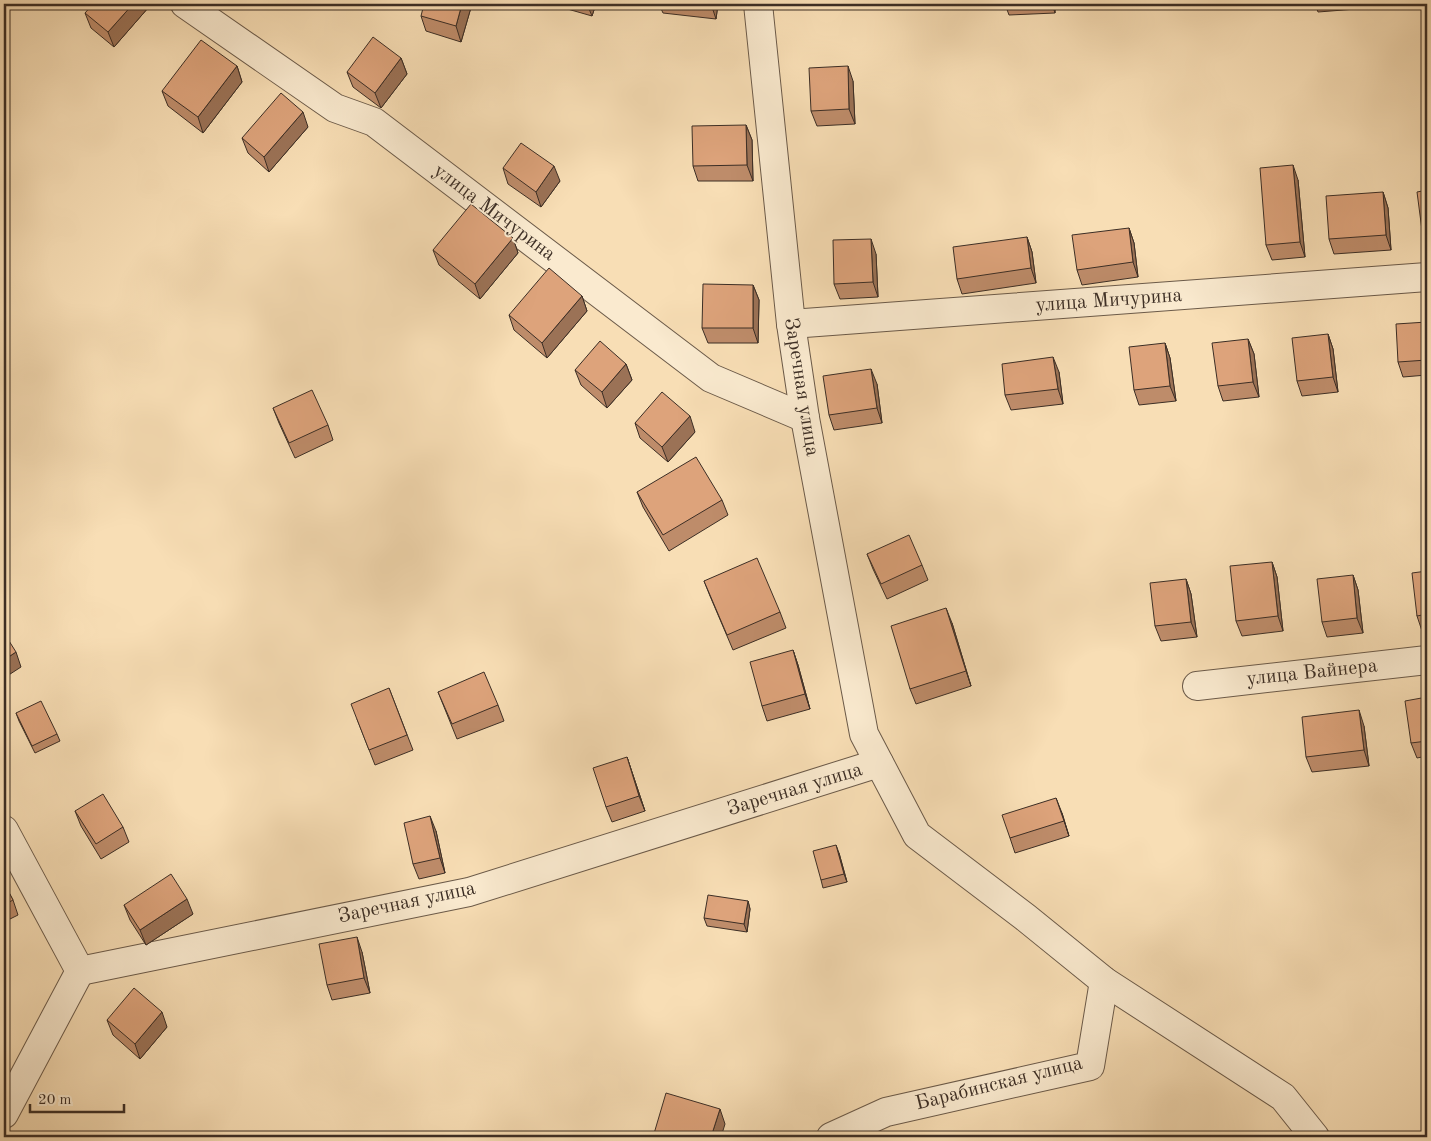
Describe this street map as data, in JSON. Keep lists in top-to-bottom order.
{
  "streets": {
    "street": [
      "улица Мичурина",
      "Заречная улица",
      "улица Вайнера",
      "Барабинская улица"
    ]
  },
  "crossings": [
    ["улица Мичурина", "Заречная улица"],
    ["Заречная улица", "Барабинская улица"]
  ],
  "scale_bar": "20 m"
}
